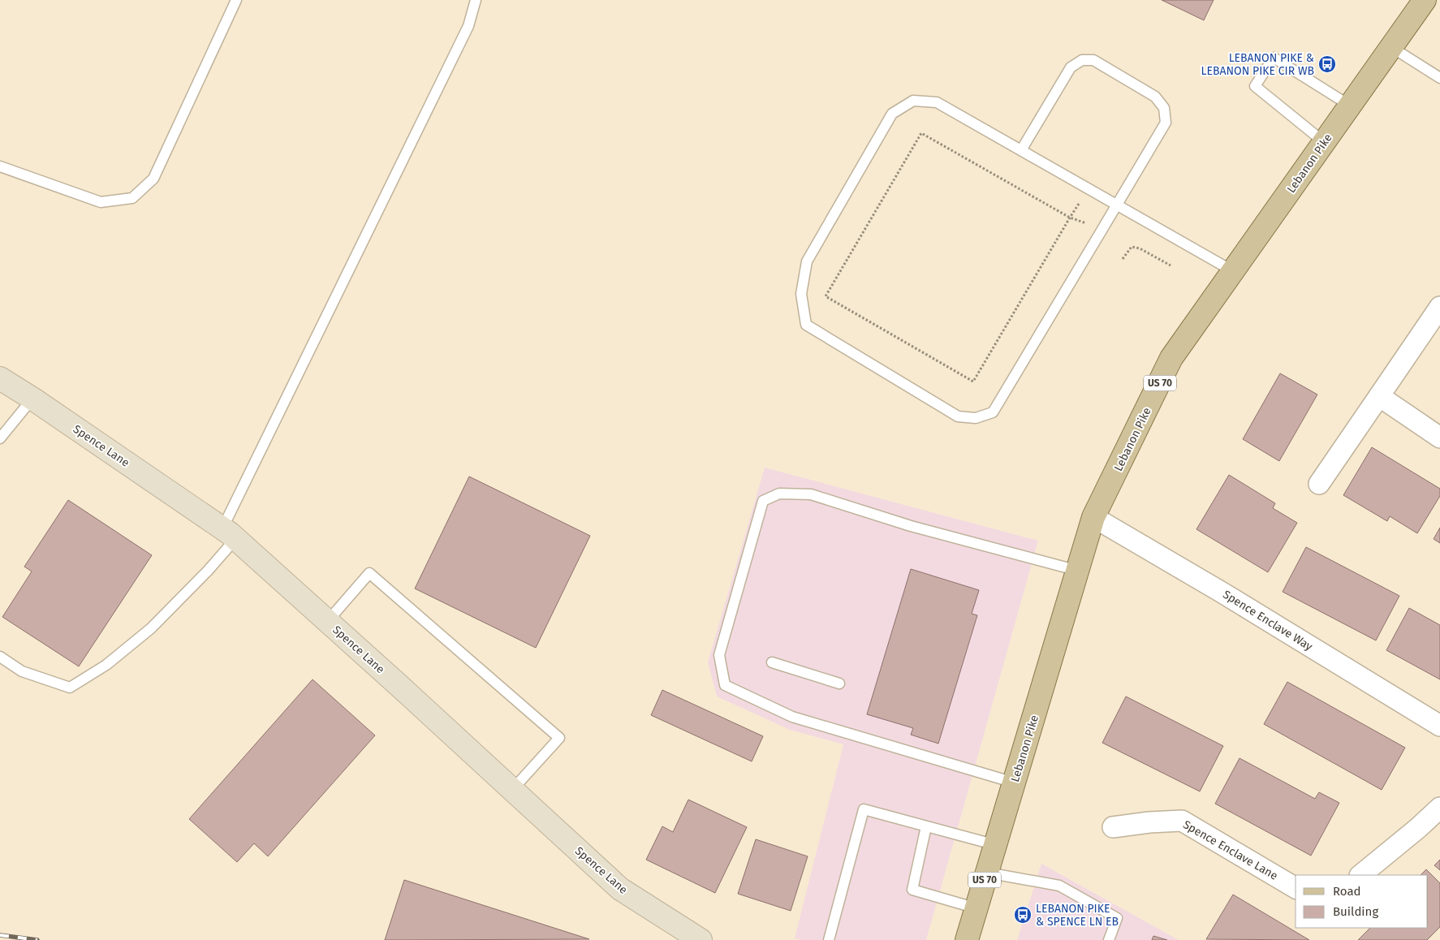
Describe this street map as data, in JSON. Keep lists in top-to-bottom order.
{
  "streets": {
    "main road": ["Lebanon Pike", "US 70", "Spence Lane"],
    "street": ["Spence Enclave Way", "Spence Enclave Lane"]
  },
  "crossings": [
    ["Lebanon Pike", "Spence Enclave Way"]
  ],
  "places": {
    "bus stop": ["LEBANON PIKE & LEBANON PIKE CIR WB", "LEBANON PIKE & SPENCE LN EB"]
  },
  "legend": ["Road", "Building"]
}
